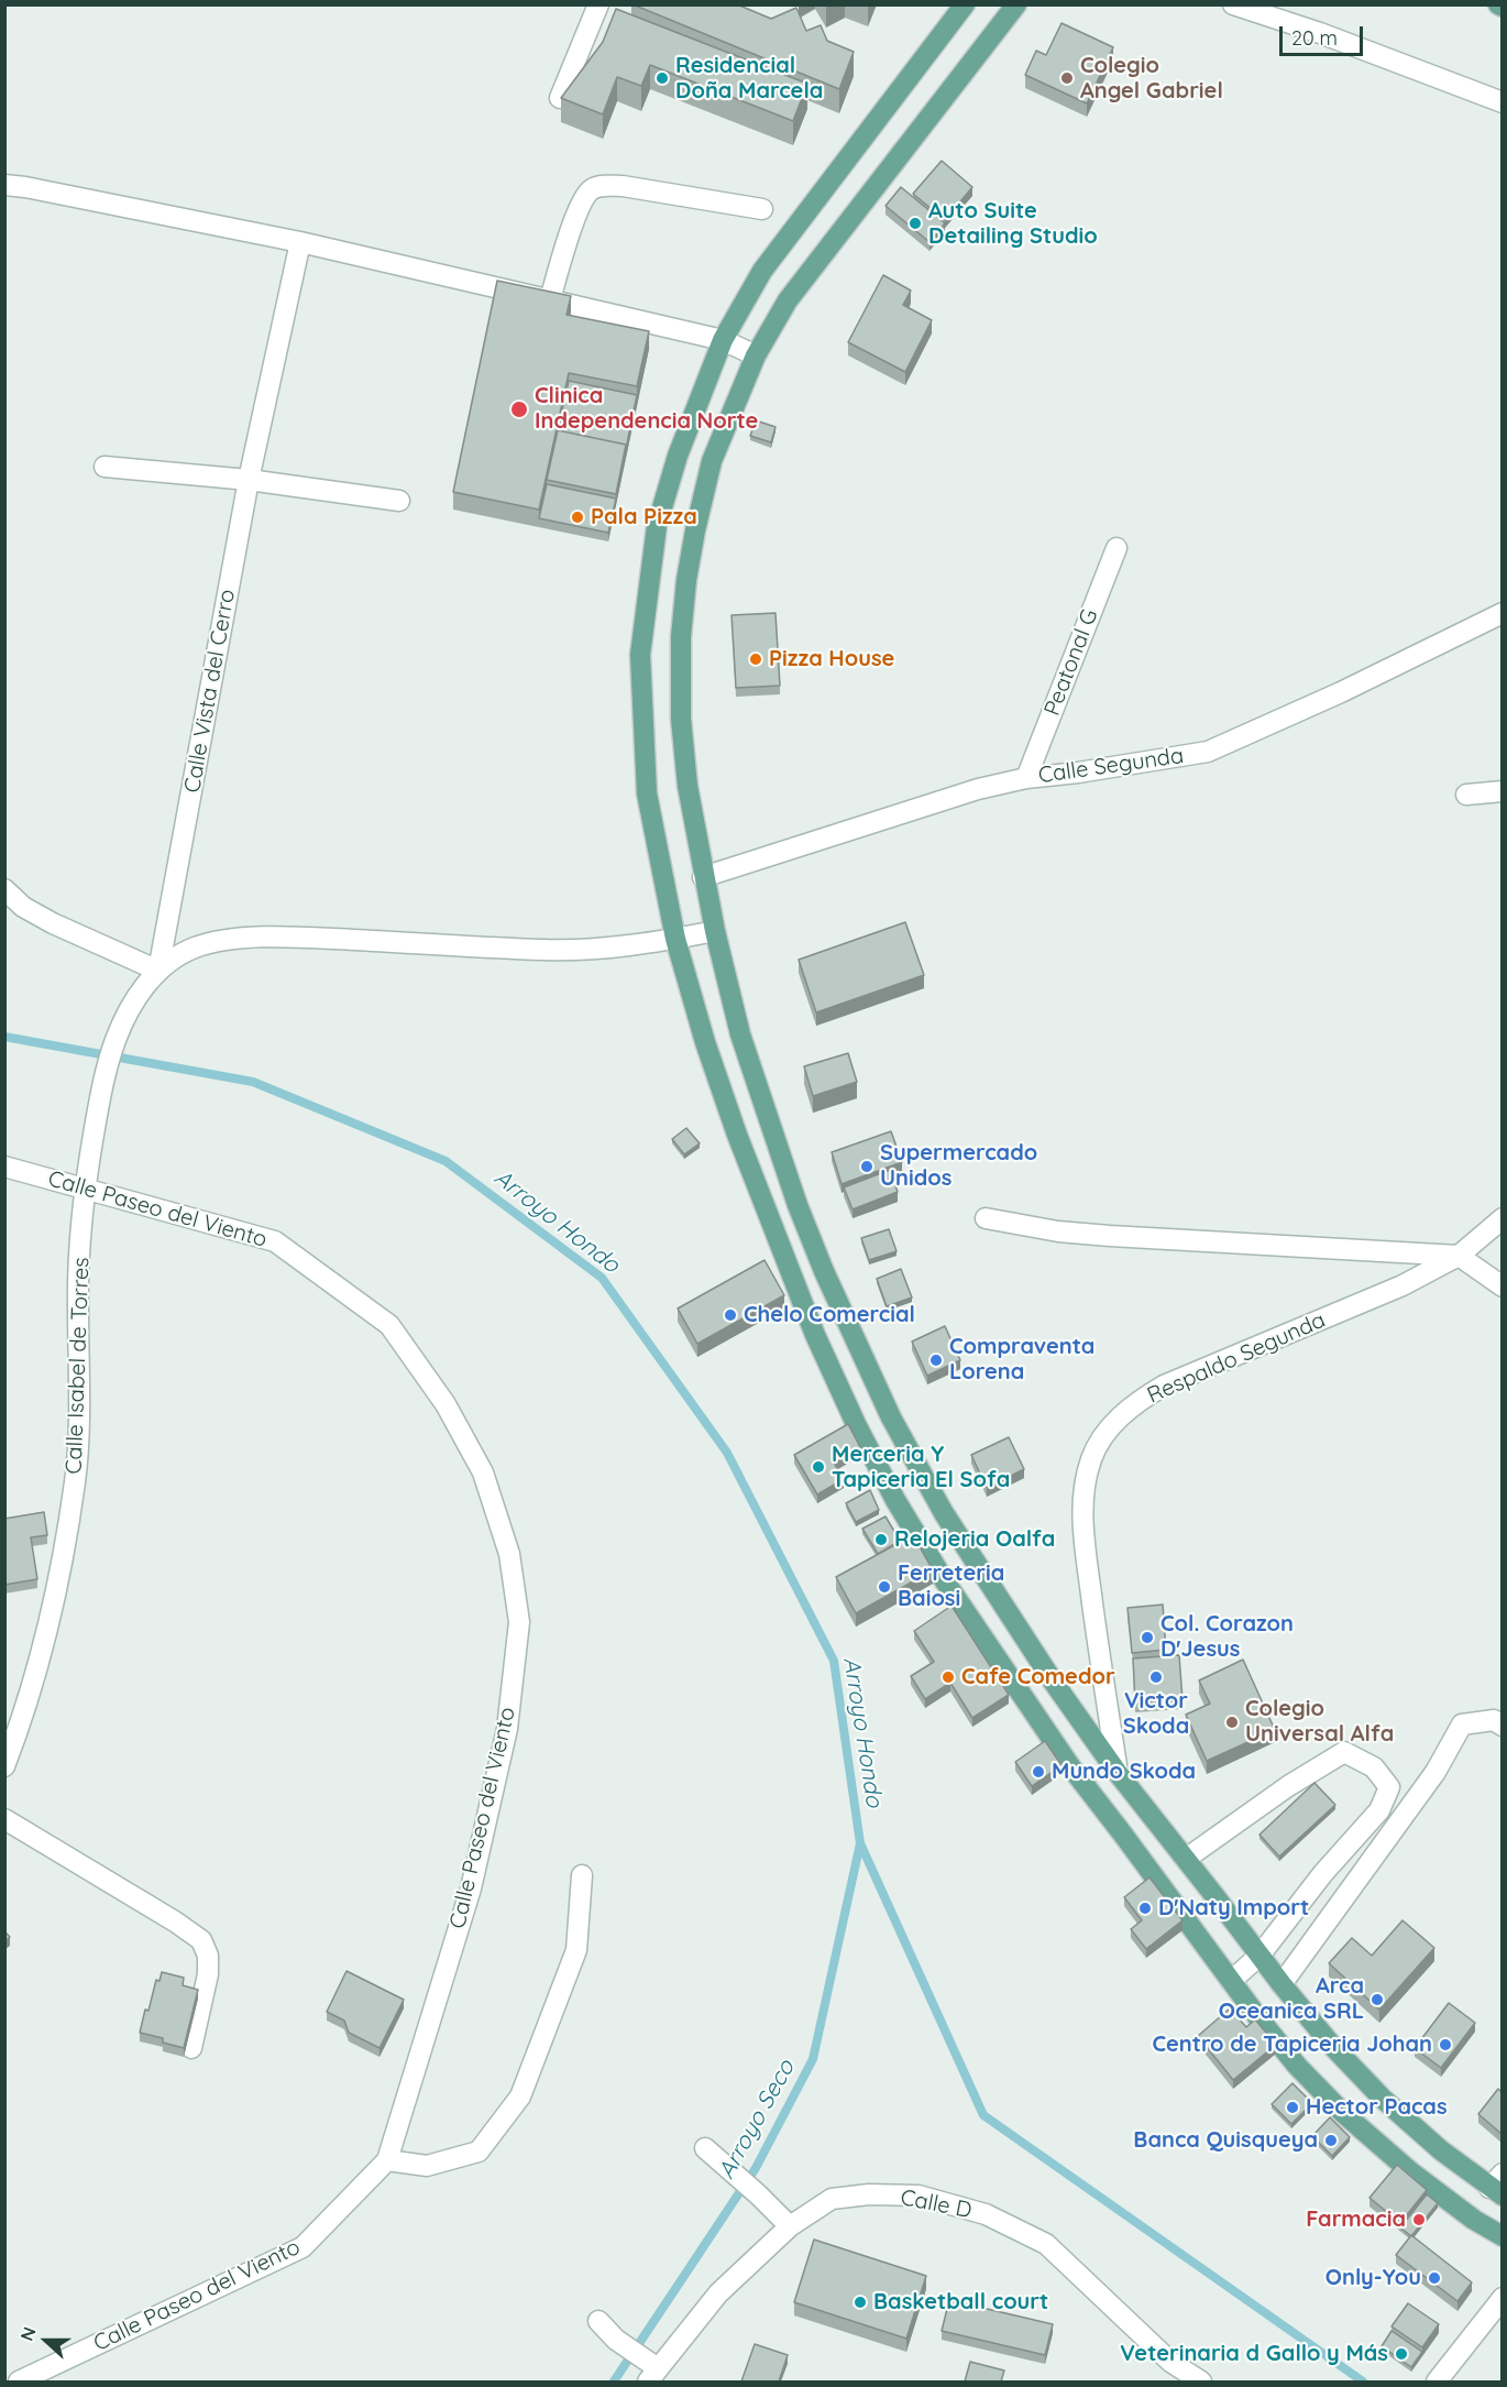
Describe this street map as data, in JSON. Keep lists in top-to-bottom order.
{
  "streets": {
    "street": [
      "Peatonal G",
      "Calle Vista del Cerro",
      "Calle Segunda",
      "Calle Paseo del Viento",
      "Respaldo Segunda",
      "Calle Isabel de Torres",
      "Calle D"
    ]
  },
  "crossings": [
    ["Peatonal G", "Calle Segunda"],
    ["Calle Vista del Cerro", "Calle Isabel de Torres"],
    ["Calle Paseo del Viento", "Calle Isabel de Torres"]
  ],
  "water": ["Arroyo Hondo", "Arroyo Seco"],
  "places": [
    "Residencial Doña Marcela",
    "Colegio Angel Gabriel",
    "Auto Suite Detailing Studio",
    "Clinica Independencia Norte",
    "Pala Pizza",
    "Pizza House",
    "Supermercado Unidos",
    "Chelo Comercial",
    "Compraventa Lorena",
    "Merceria Y Tapiceria El Sofa",
    "Relojeria Oalfa",
    "Ferreteria Baiosi",
    "Col. Corazon D'Jesus",
    "Cafe Comedor",
    "Victor Skoda",
    "Colegio Universal Alfa",
    "Mundo Skoda",
    "D'Naty Import",
    "Arca Oceanica SRL",
    "Centro de Tapiceria Johan",
    "Hector Pacas",
    "Banca Quisqueya",
    "Farmacia",
    "Only-You",
    "Basketball court",
    "Veterinaria d Gallo y Más"
  ],
  "scale_bar": "20 m",
  "north": "left"
}
